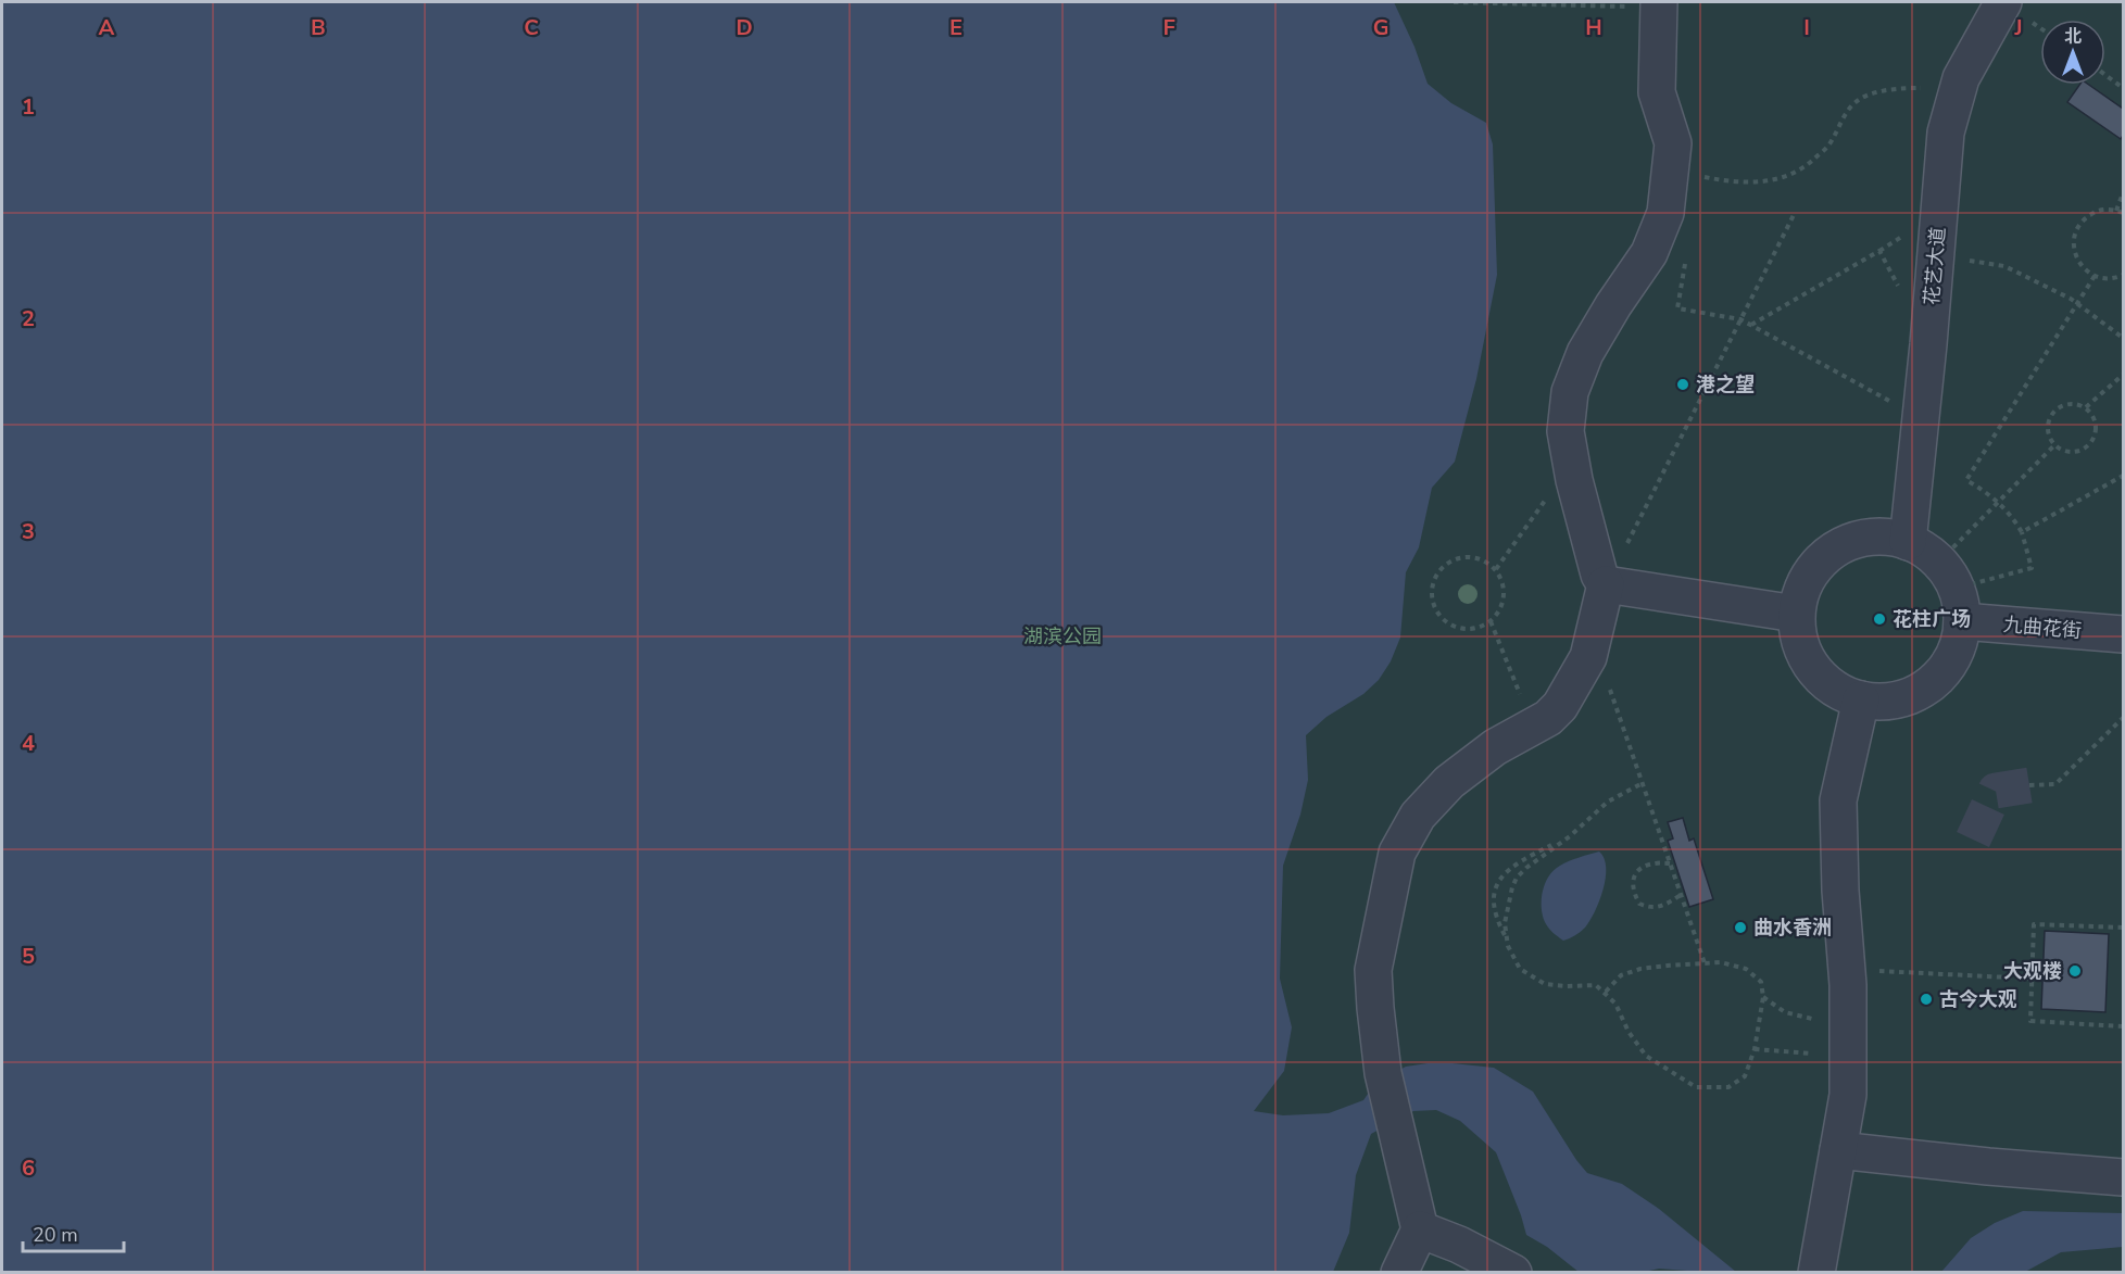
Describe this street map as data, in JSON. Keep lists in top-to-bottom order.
{
  "streets": {
    "lane": ["花艺大道", "九曲花街"]
  },
  "crossings": [
    ["花艺大道", "九曲花街"]
  ],
  "parks": ["湖滨公园"],
  "places": [
    "港之望",
    "花柱广场",
    "曲水香洲",
    "大观楼",
    "古今大观"
  ],
  "scale_bar": "20 m",
  "north": "top",
  "grid": {
    "columns": [
      "A",
      "B",
      "C",
      "D",
      "E",
      "F",
      "G",
      "H",
      "I",
      "J"
    ],
    "rows": [
      "1",
      "2",
      "3",
      "4",
      "5",
      "6"
    ]
  }
}
